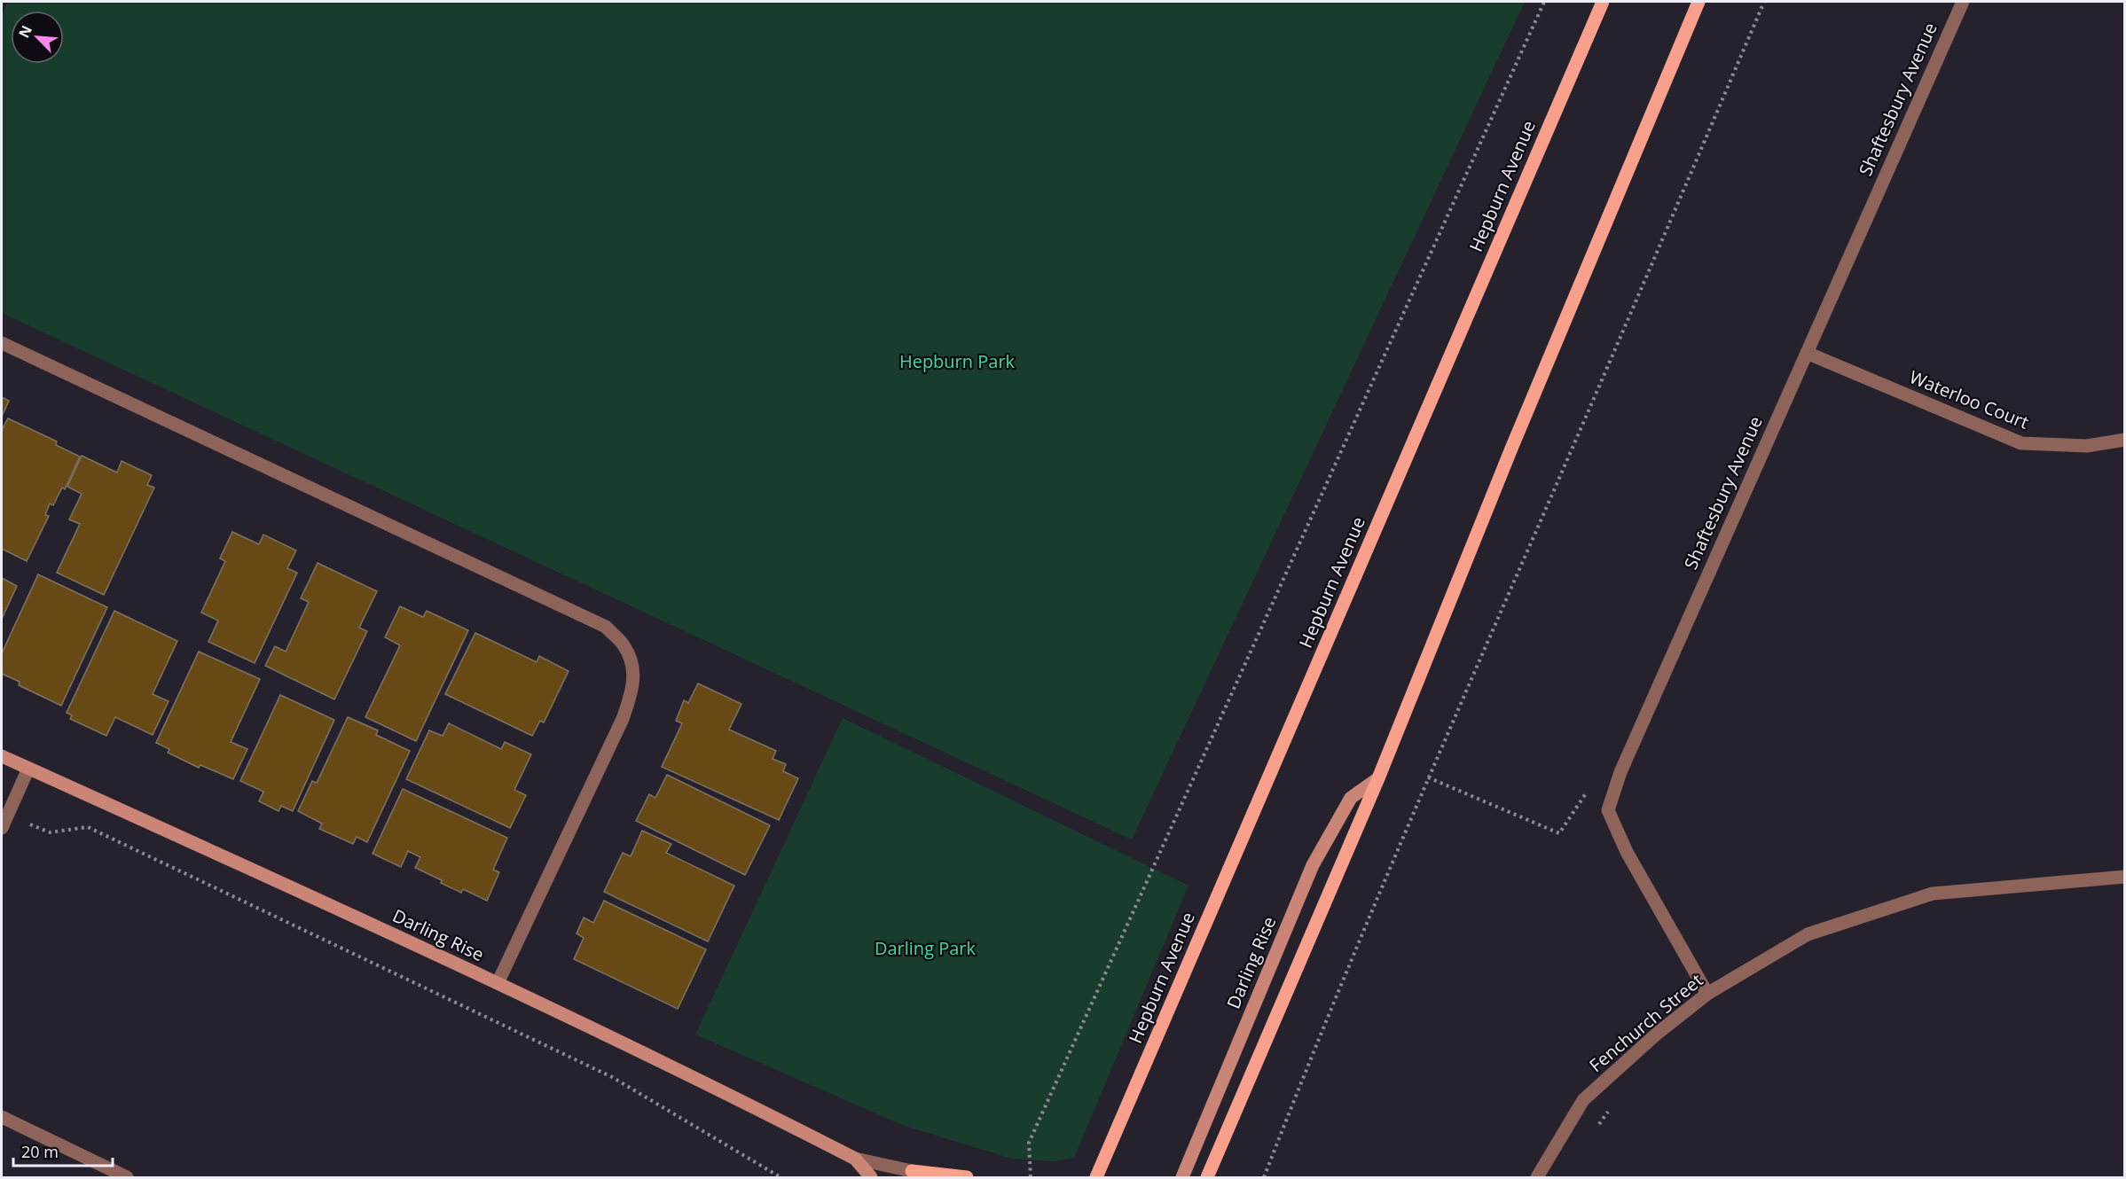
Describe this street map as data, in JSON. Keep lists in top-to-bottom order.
{
  "streets": {
    "main road": ["Hepburn Avenue"],
    "street": [
      "Shaftesbury Avenue",
      "Waterloo Court",
      "Darling Rise",
      "Fenchurch Street"
    ]
  },
  "crossings": [
    ["Shaftesbury Avenue", "Waterloo Court"],
    ["Shaftesbury Avenue", "Fenchurch Street"]
  ],
  "parks": ["Hepburn Park", "Darling Park"],
  "scale_bar": "20 m",
  "north": "top left"
}
